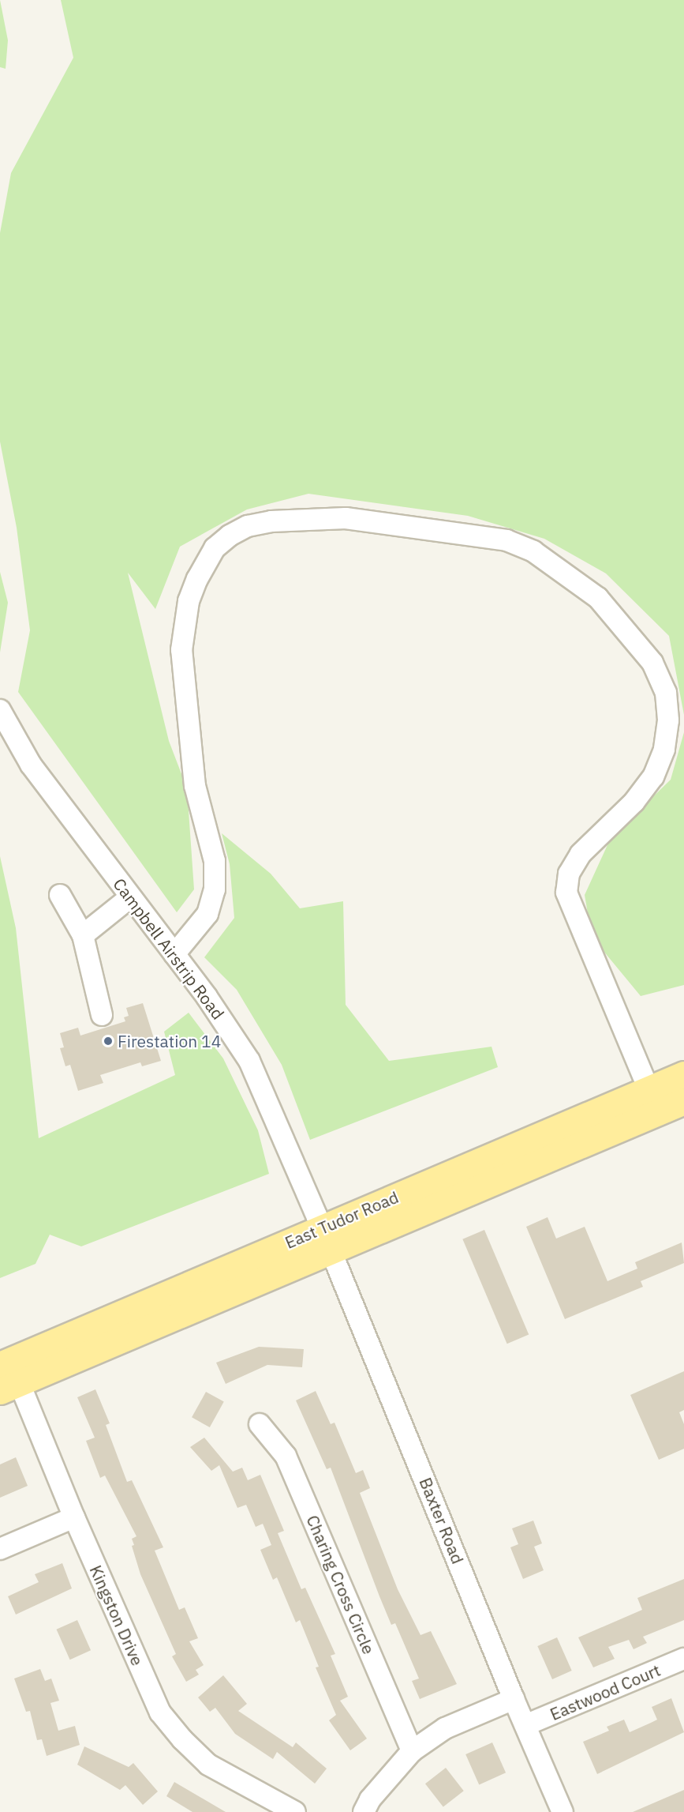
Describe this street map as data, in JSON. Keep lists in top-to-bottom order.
{
  "streets": {
    "main road": ["East Tudor Road"],
    "street": [
      "Campbell Airstrip Road",
      "Baxter Road",
      "Charing Cross Circle",
      "Kingston Drive",
      "Eastwood Court"
    ]
  },
  "crossings": [
    ["Campbell Airstrip Road", "East Tudor Road"],
    ["Campbell Airstrip Road", "Baxter Road"],
    ["East Tudor Road", "Baxter Road"],
    ["East Tudor Road", "Kingston Drive"],
    ["Baxter Road", "Eastwood Court"]
  ],
  "places": ["Firestation 14"]
}
